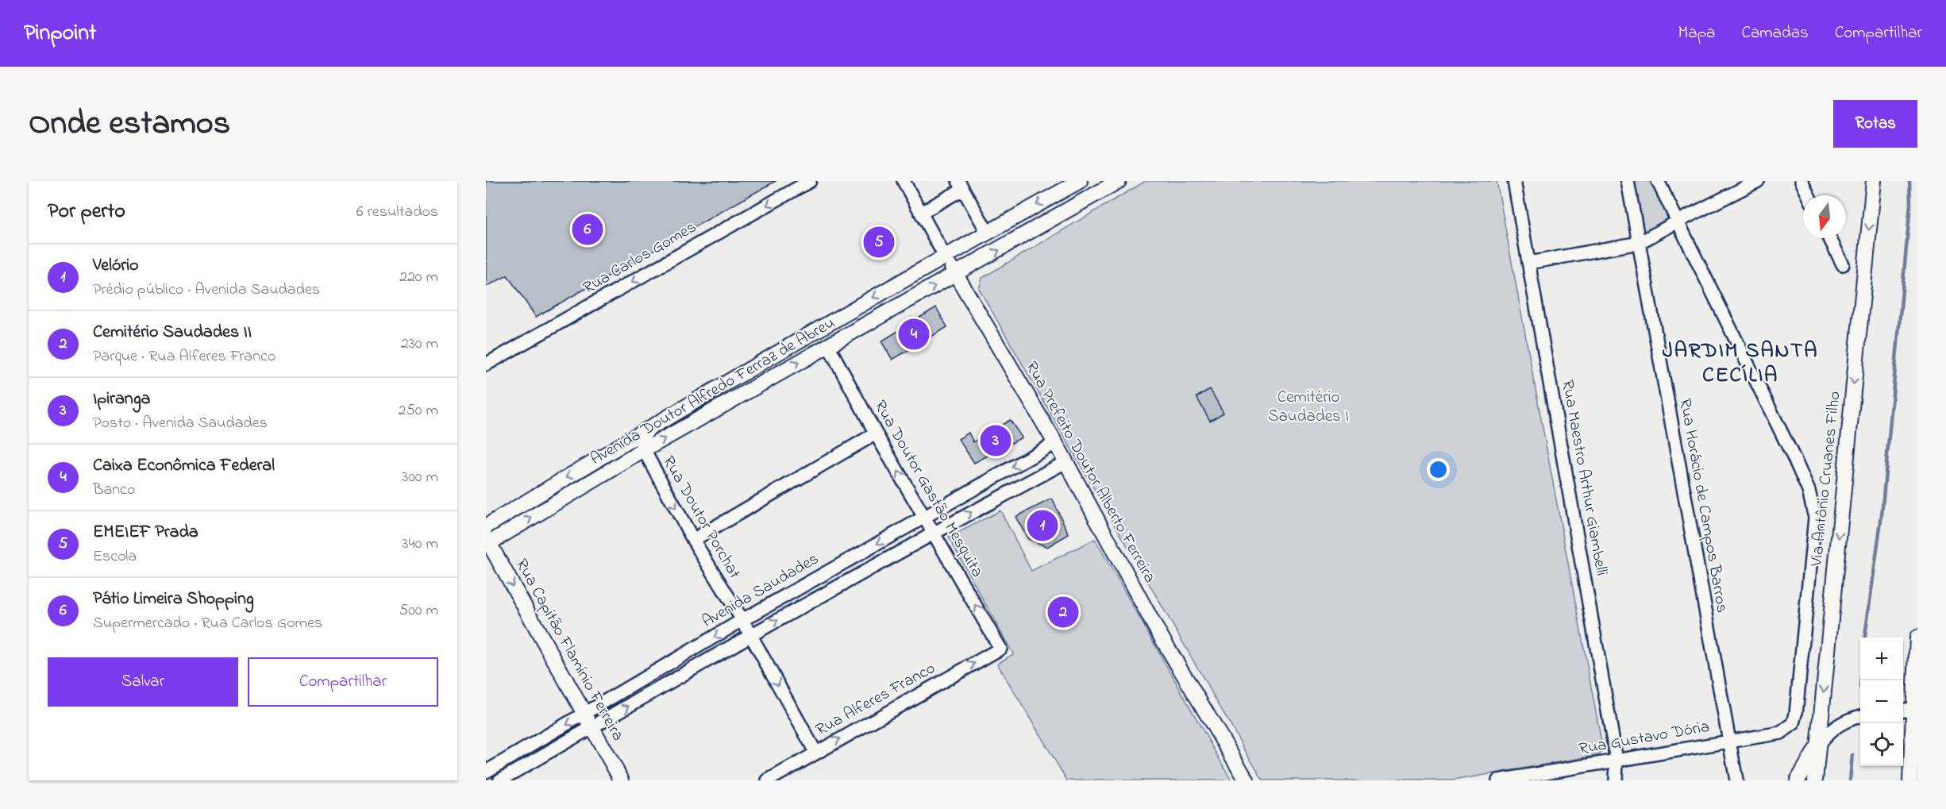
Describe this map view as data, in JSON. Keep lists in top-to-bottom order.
{
  "streets": {
    "main road": [
      "Avenida Doutor Alfredo Ferraz de Abreu",
      "Rua Prefeito Doutor Alberto Ferreira",
      "Via Antônio Cruanes Filho",
      "Rua Capitão Flamínio Ferreira"
    ],
    "street": [
      "Rua Carlos Gomes",
      "Rua Maestro Arthur Giambelli",
      "Rua Doutor Gastão Mesquita",
      "Rua Horácio de Campos Barros",
      "Rua Doutor Porchat",
      "Avenida Saudades",
      "Rua Alferes Franco",
      "Rua Gustavo Dória"
    ]
  },
  "crossings": [
    ["Avenida Doutor Alfredo Ferraz de Abreu", "Rua Prefeito Doutor Alberto Ferreira"],
    ["Avenida Doutor Alfredo Ferraz de Abreu", "Rua Doutor Gastão Mesquita"],
    ["Avenida Doutor Alfredo Ferraz de Abreu", "Rua Doutor Porchat"],
    ["Avenida Doutor Alfredo Ferraz de Abreu", "Rua Capitão Flamínio Ferreira"],
    ["Rua Prefeito Doutor Alberto Ferreira", "Avenida Saudades"],
    ["Rua Maestro Arthur Giambelli", "Rua Gustavo Dória"],
    ["Rua Doutor Gastão Mesquita", "Avenida Saudades"],
    ["Rua Doutor Gastão Mesquita", "Rua Alferes Franco"],
    ["Rua Horácio de Campos Barros", "Rua Gustavo Dória"],
    ["Rua Doutor Porchat", "Avenida Saudades"],
    ["Rua Doutor Porchat", "Rua Alferes Franco"],
    ["Avenida Saudades", "Rua Capitão Flamínio Ferreira"]
  ],
  "one_way": [
    "Rua Carlos Gomes",
    "Via Antônio Cruanes Filho",
    "Rua Doutor Gastão Mesquita",
    "Rua Doutor Porchat",
    "Rua Capitão Flamínio Ferreira",
    "Rua Alferes Franco"
  ],
  "districts": ["JARDIM SANTA CECÍLIA"],
  "parks": ["Cemitério Saudades I"],
  "north": "bottom",
  "page": {
    "header": "Pinpoint",
    "nav": ["Mapa", "Camadas", "Compartilhar"],
    "title": "Onde estamos",
    "buttons": [
      "Rotas",
      ["Salvar", "Compartilhar"]
    ],
    "heading": ["Por perto", "6 resultados"],
    "pins": [
      "6",
      "5",
      "4",
      "3",
      "1",
      "2"
    ],
    "list": [
      {
        "mark": "1",
        "name": "Velório",
        "note": "Prédio público · Avenida Saudades",
        "value": "220 m"
      },
      {
        "mark": "2",
        "name": "Cemitério Saudades II",
        "note": "Parque · Rua Alferes Franco",
        "value": "230 m"
      },
      {
        "mark": "3",
        "name": "Ipiranga",
        "note": "Posto · Avenida Saudades",
        "value": "250 m"
      },
      {
        "mark": "4",
        "name": "Caixa Econômica Federal",
        "note": "Banco",
        "value": "300 m"
      },
      {
        "mark": "5",
        "name": "EMEIEF Prada",
        "note": "Escola",
        "value": "340 m"
      },
      {
        "mark": "6",
        "name": "Pátio Limeira Shopping",
        "note": "Supermercado · Rua Carlos Gomes",
        "value": "500 m"
      }
    ],
    "map_buttons": ["+", "−"]
  }
}
